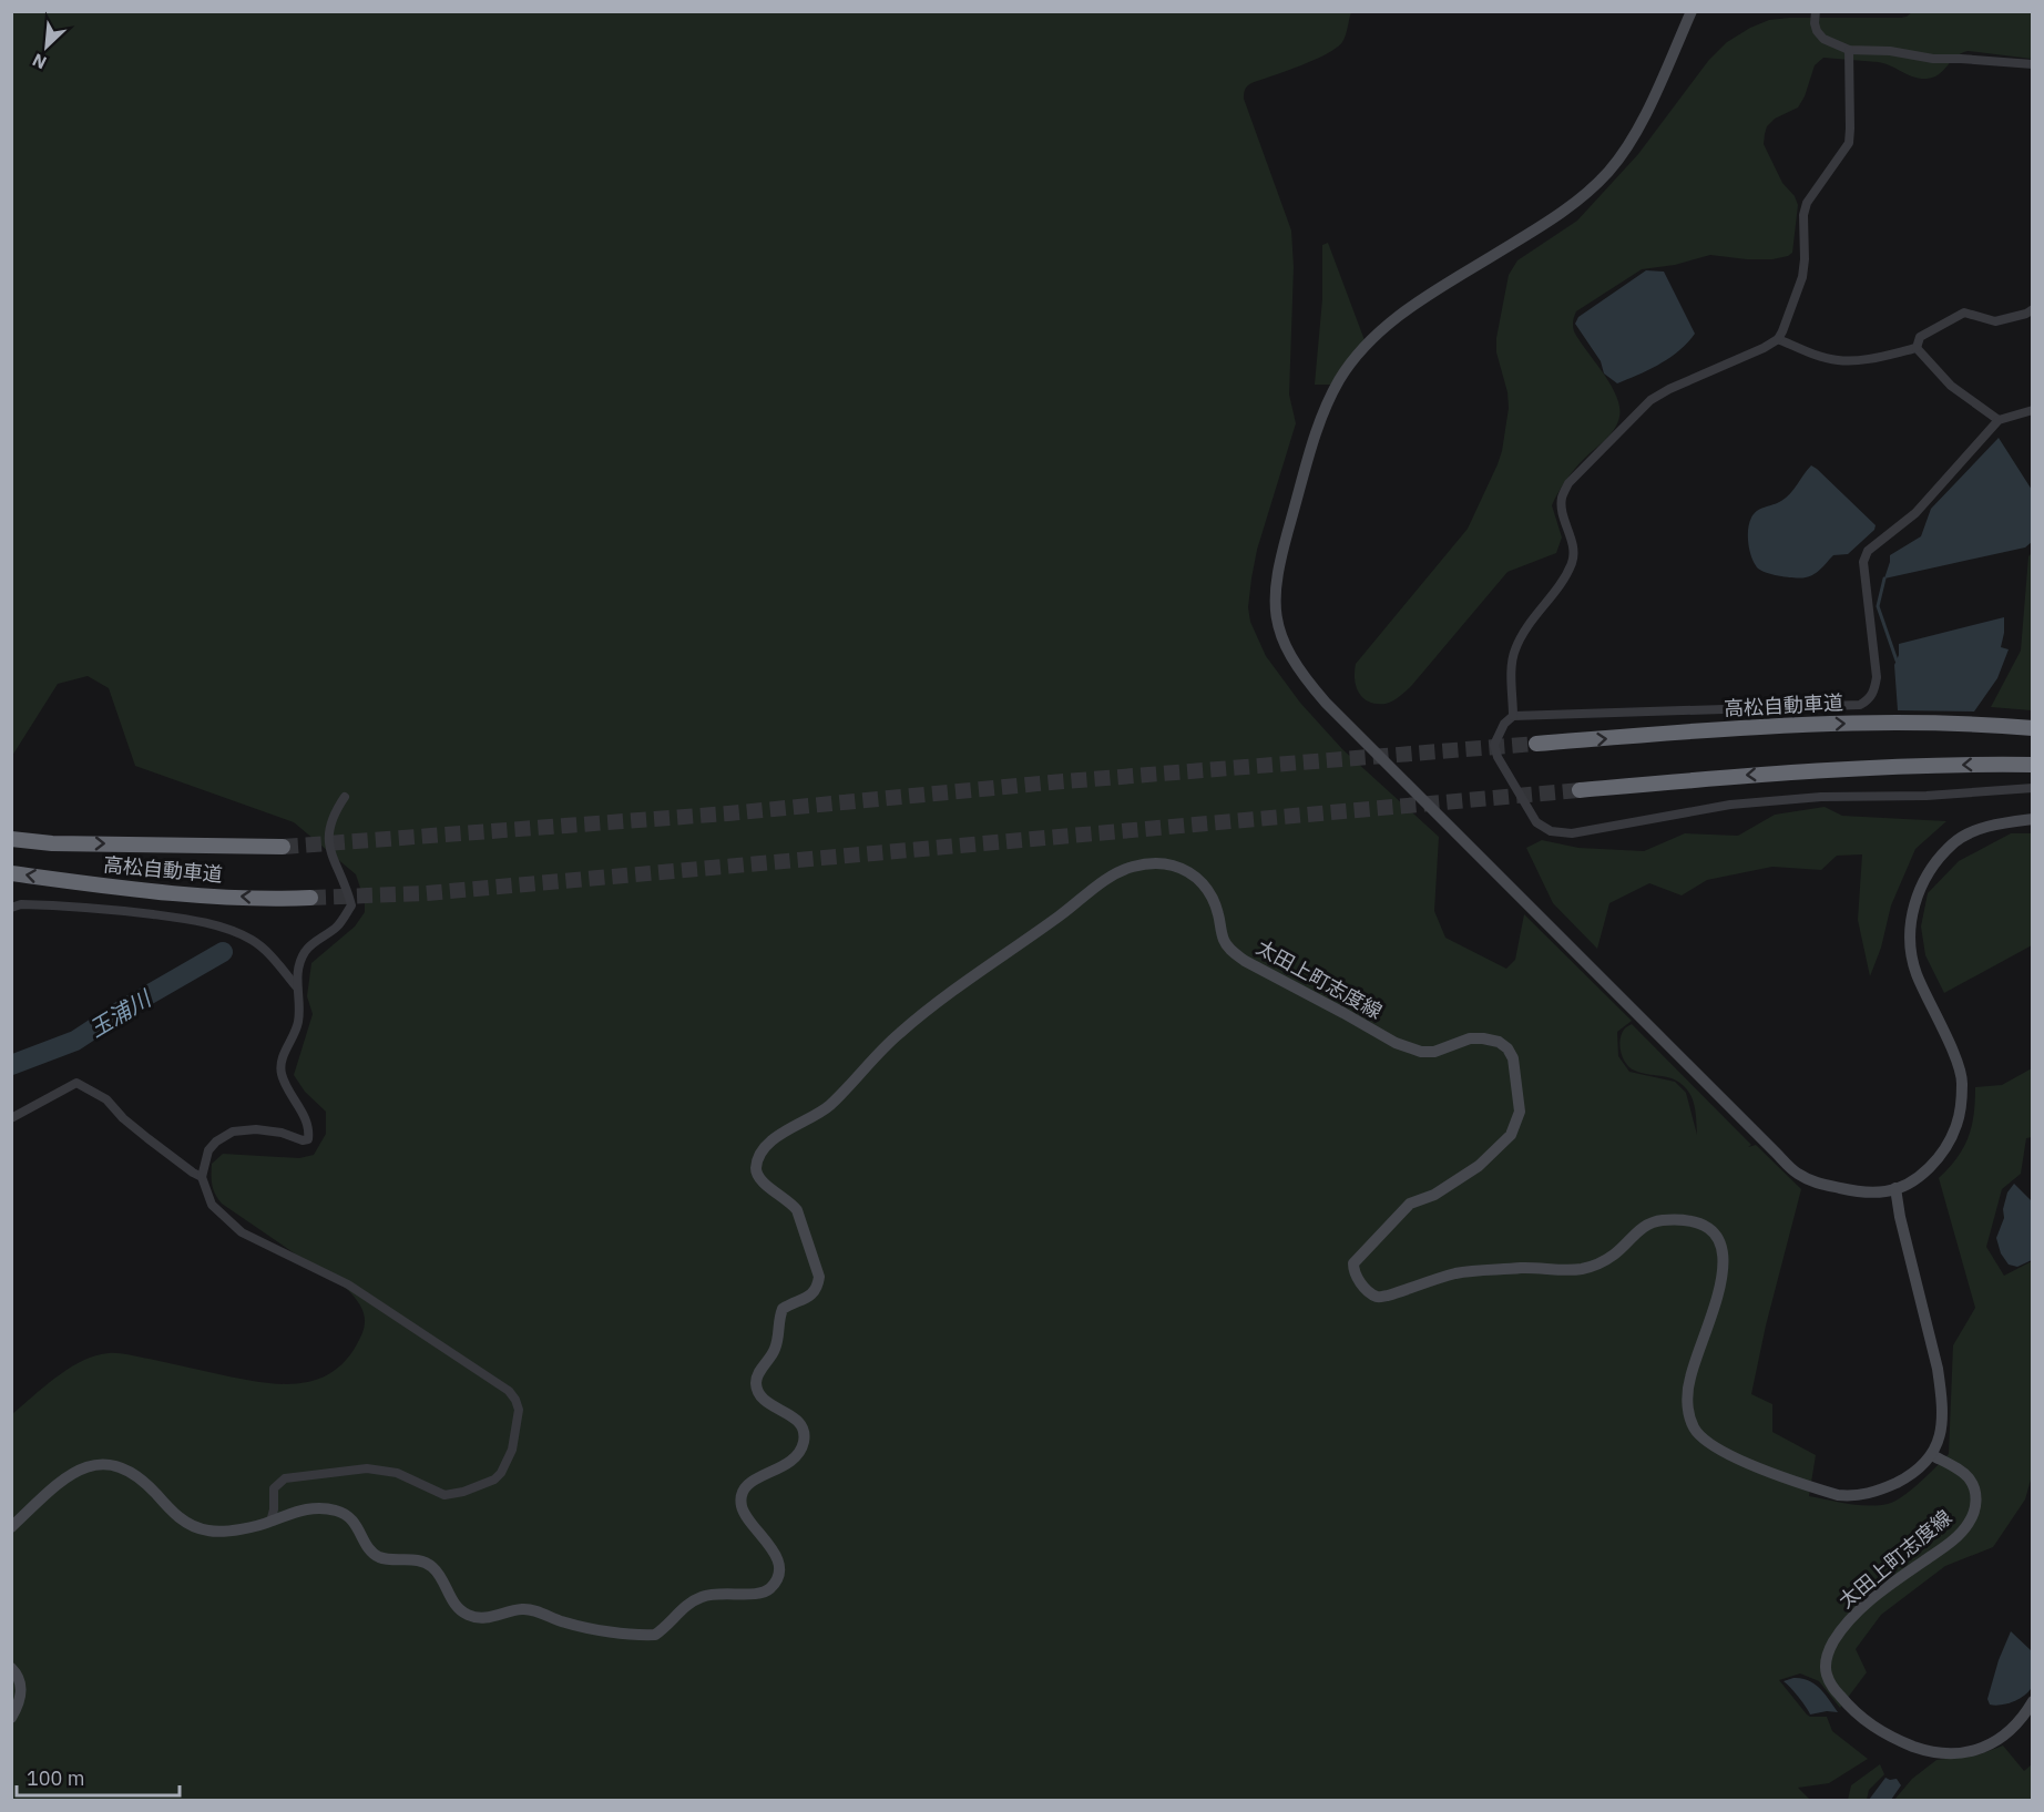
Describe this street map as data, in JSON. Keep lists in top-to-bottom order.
{
  "streets": {
    "highway": ["高松自動車道"],
    "main road": ["太田上町志度線"]
  },
  "water": ["玉浦川"],
  "scale_bar": "100 m",
  "north": "bottom left"
}
